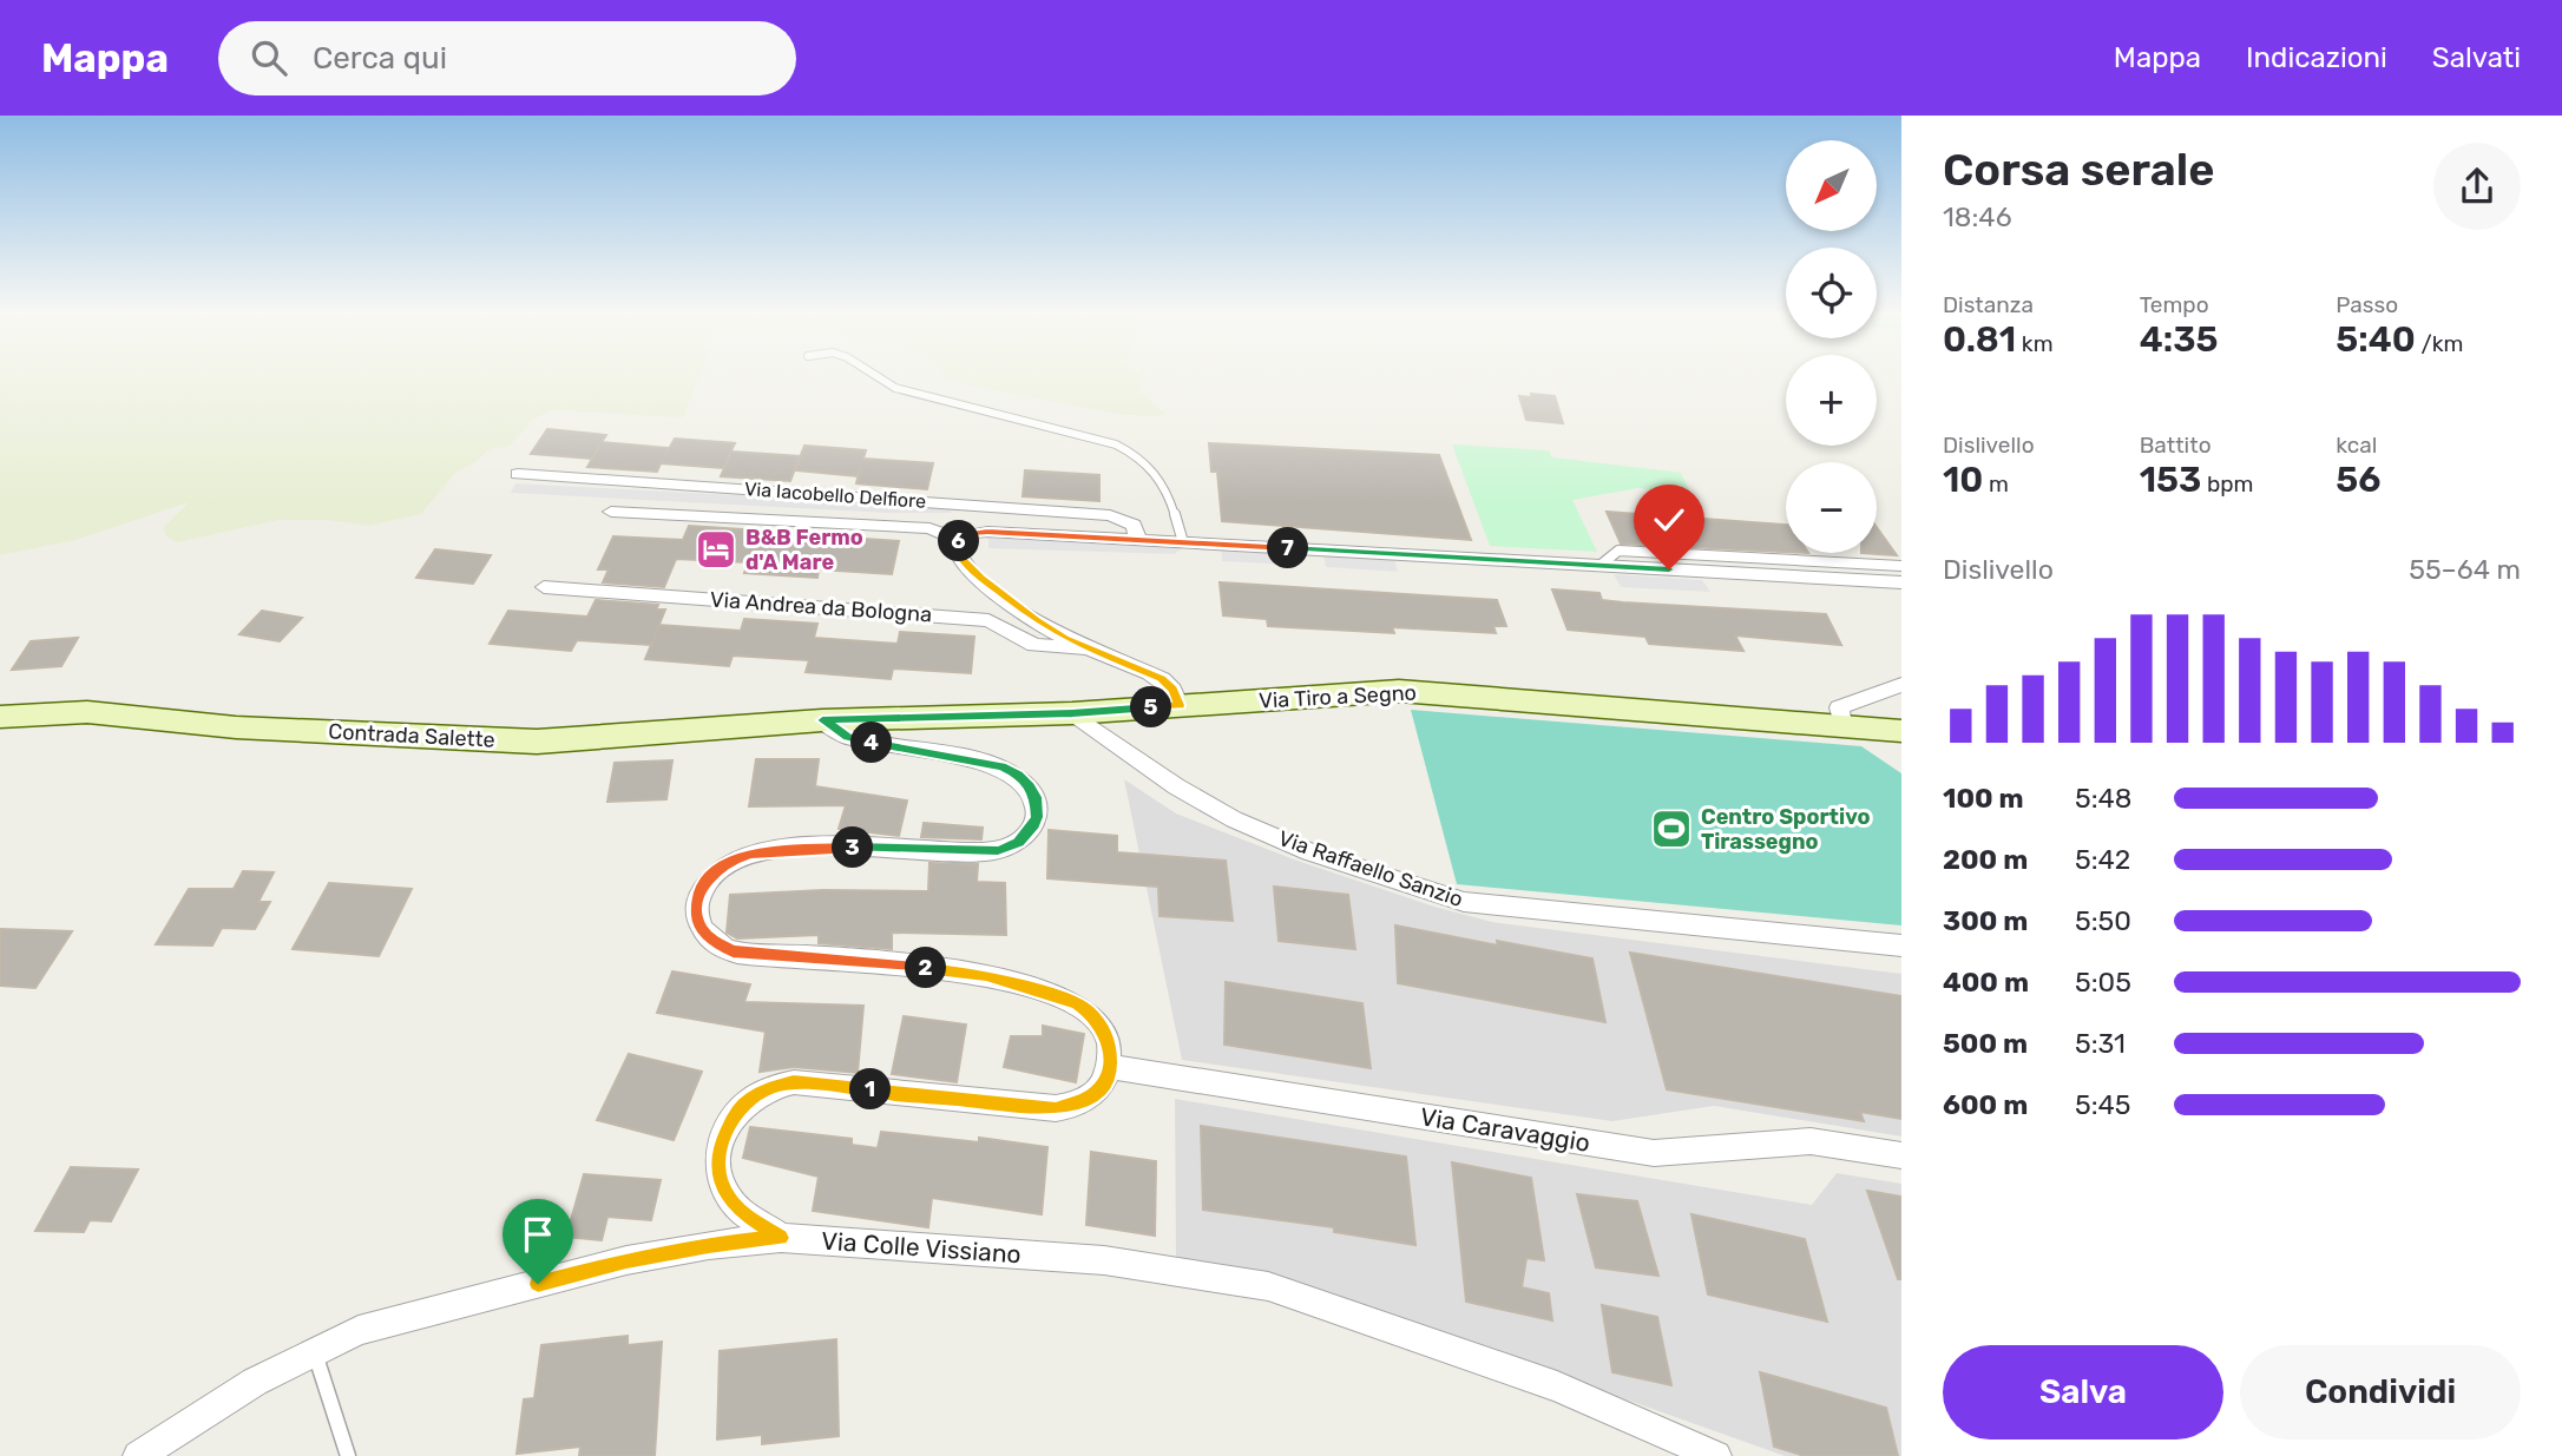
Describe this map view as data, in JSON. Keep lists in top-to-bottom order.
{
  "streets": {
    "main road": ["Via Tiro a Segno", "Contrada Salette"],
    "street": [
      "Via Iacobello Delfiore",
      "Via Andrea da Bologna",
      "Via Raffaello Sanzio",
      "Via Caravaggio",
      "Via Colle Vissiano"
    ]
  },
  "crossings": [
    ["Via Tiro a Segno", "Contrada Salette"],
    ["Via Tiro a Segno", "Via Raffaello Sanzio"]
  ],
  "places": {
    "hotel": ["B&B Fermo d'A Mare"],
    "sports": ["Centro Sportivo Tirassegno"]
  },
  "north": "bottom left",
  "page": {
    "header": "Mappa",
    "search": "Cerca qui",
    "nav": ["Mappa", "Indicazioni", "Salvati"],
    "heading": ["Corsa serale", "18:46"],
    "map_buttons": ["+", "−"],
    "stats": [
      ["Distanza", "0.81 km"],
      ["Tempo", "4:35"],
      ["Passo", "5:40 /km"],
      ["Dislivello", "10 m"],
      ["Battito", "153 bpm"],
      ["kcal", "56"]
    ],
    "pins": [
      "6",
      "7",
      "5",
      "4",
      "3",
      "2",
      "1"
    ],
    "chart": ["Dislivello", "55–64 m"],
    "list": [
      {
        "name": "100 m",
        "note": "5:48"
      },
      {
        "name": "200 m",
        "note": "5:42"
      },
      {
        "name": "300 m",
        "note": "5:50"
      },
      {
        "name": "400 m",
        "note": "5:05"
      },
      {
        "name": "500 m",
        "note": "5:31"
      },
      {
        "name": "600 m",
        "note": "5:45"
      }
    ],
    "buttons": ["Salva", "Condividi"]
  }
}
